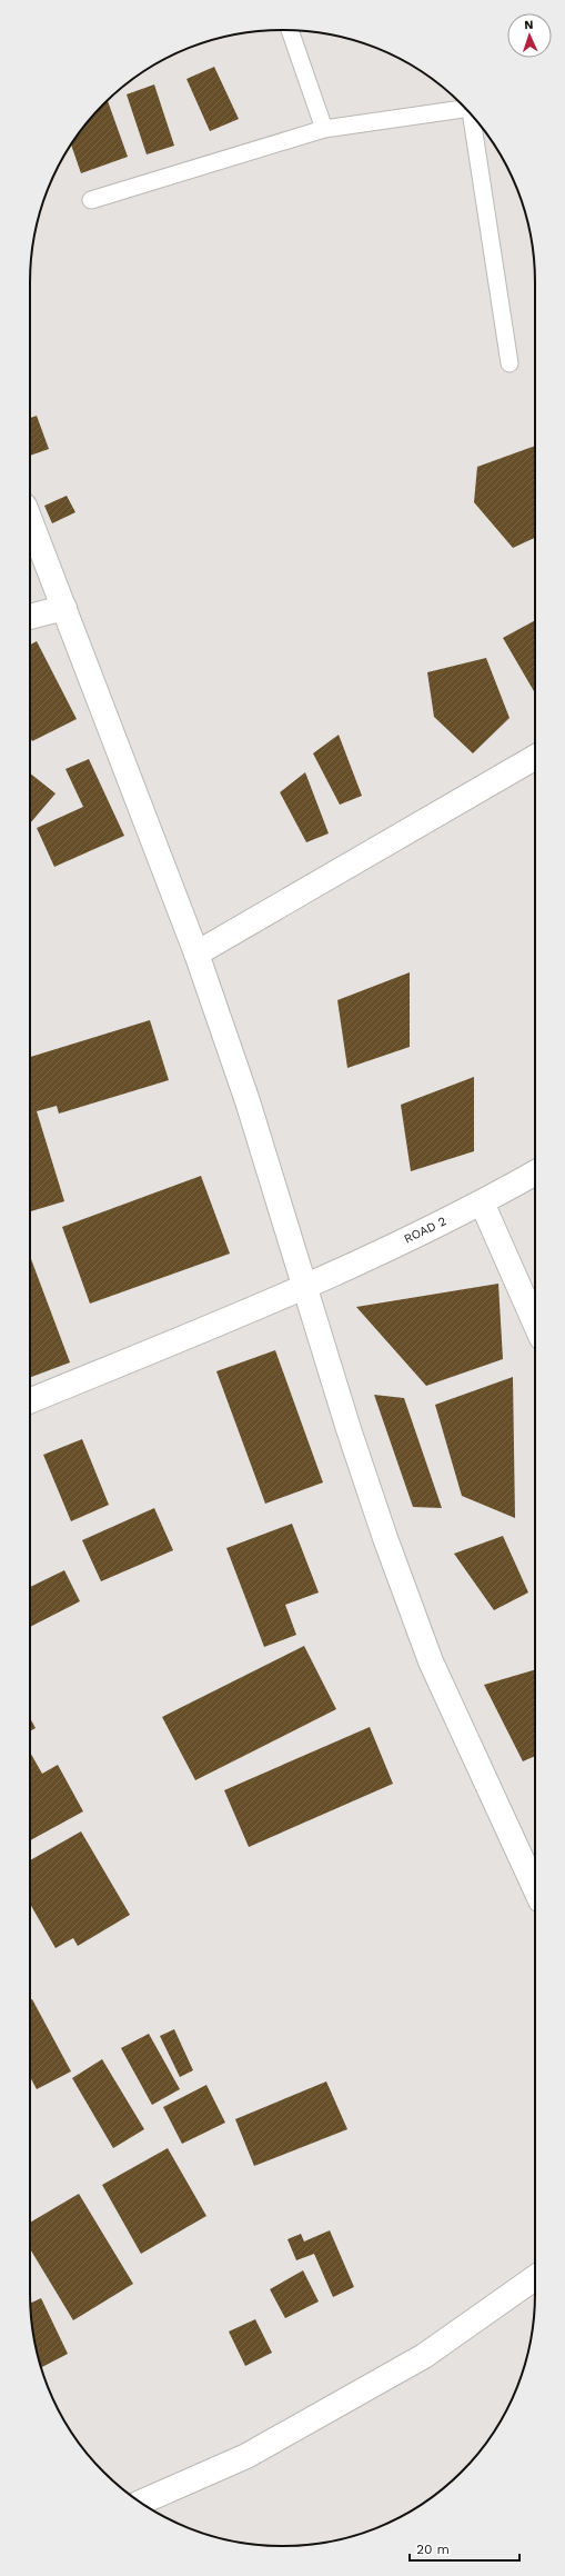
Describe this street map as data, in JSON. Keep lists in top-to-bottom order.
{
  "streets": {
    "street": ["ROAD 2"]
  },
  "scale_bar": "20 m",
  "north": "top"
}
